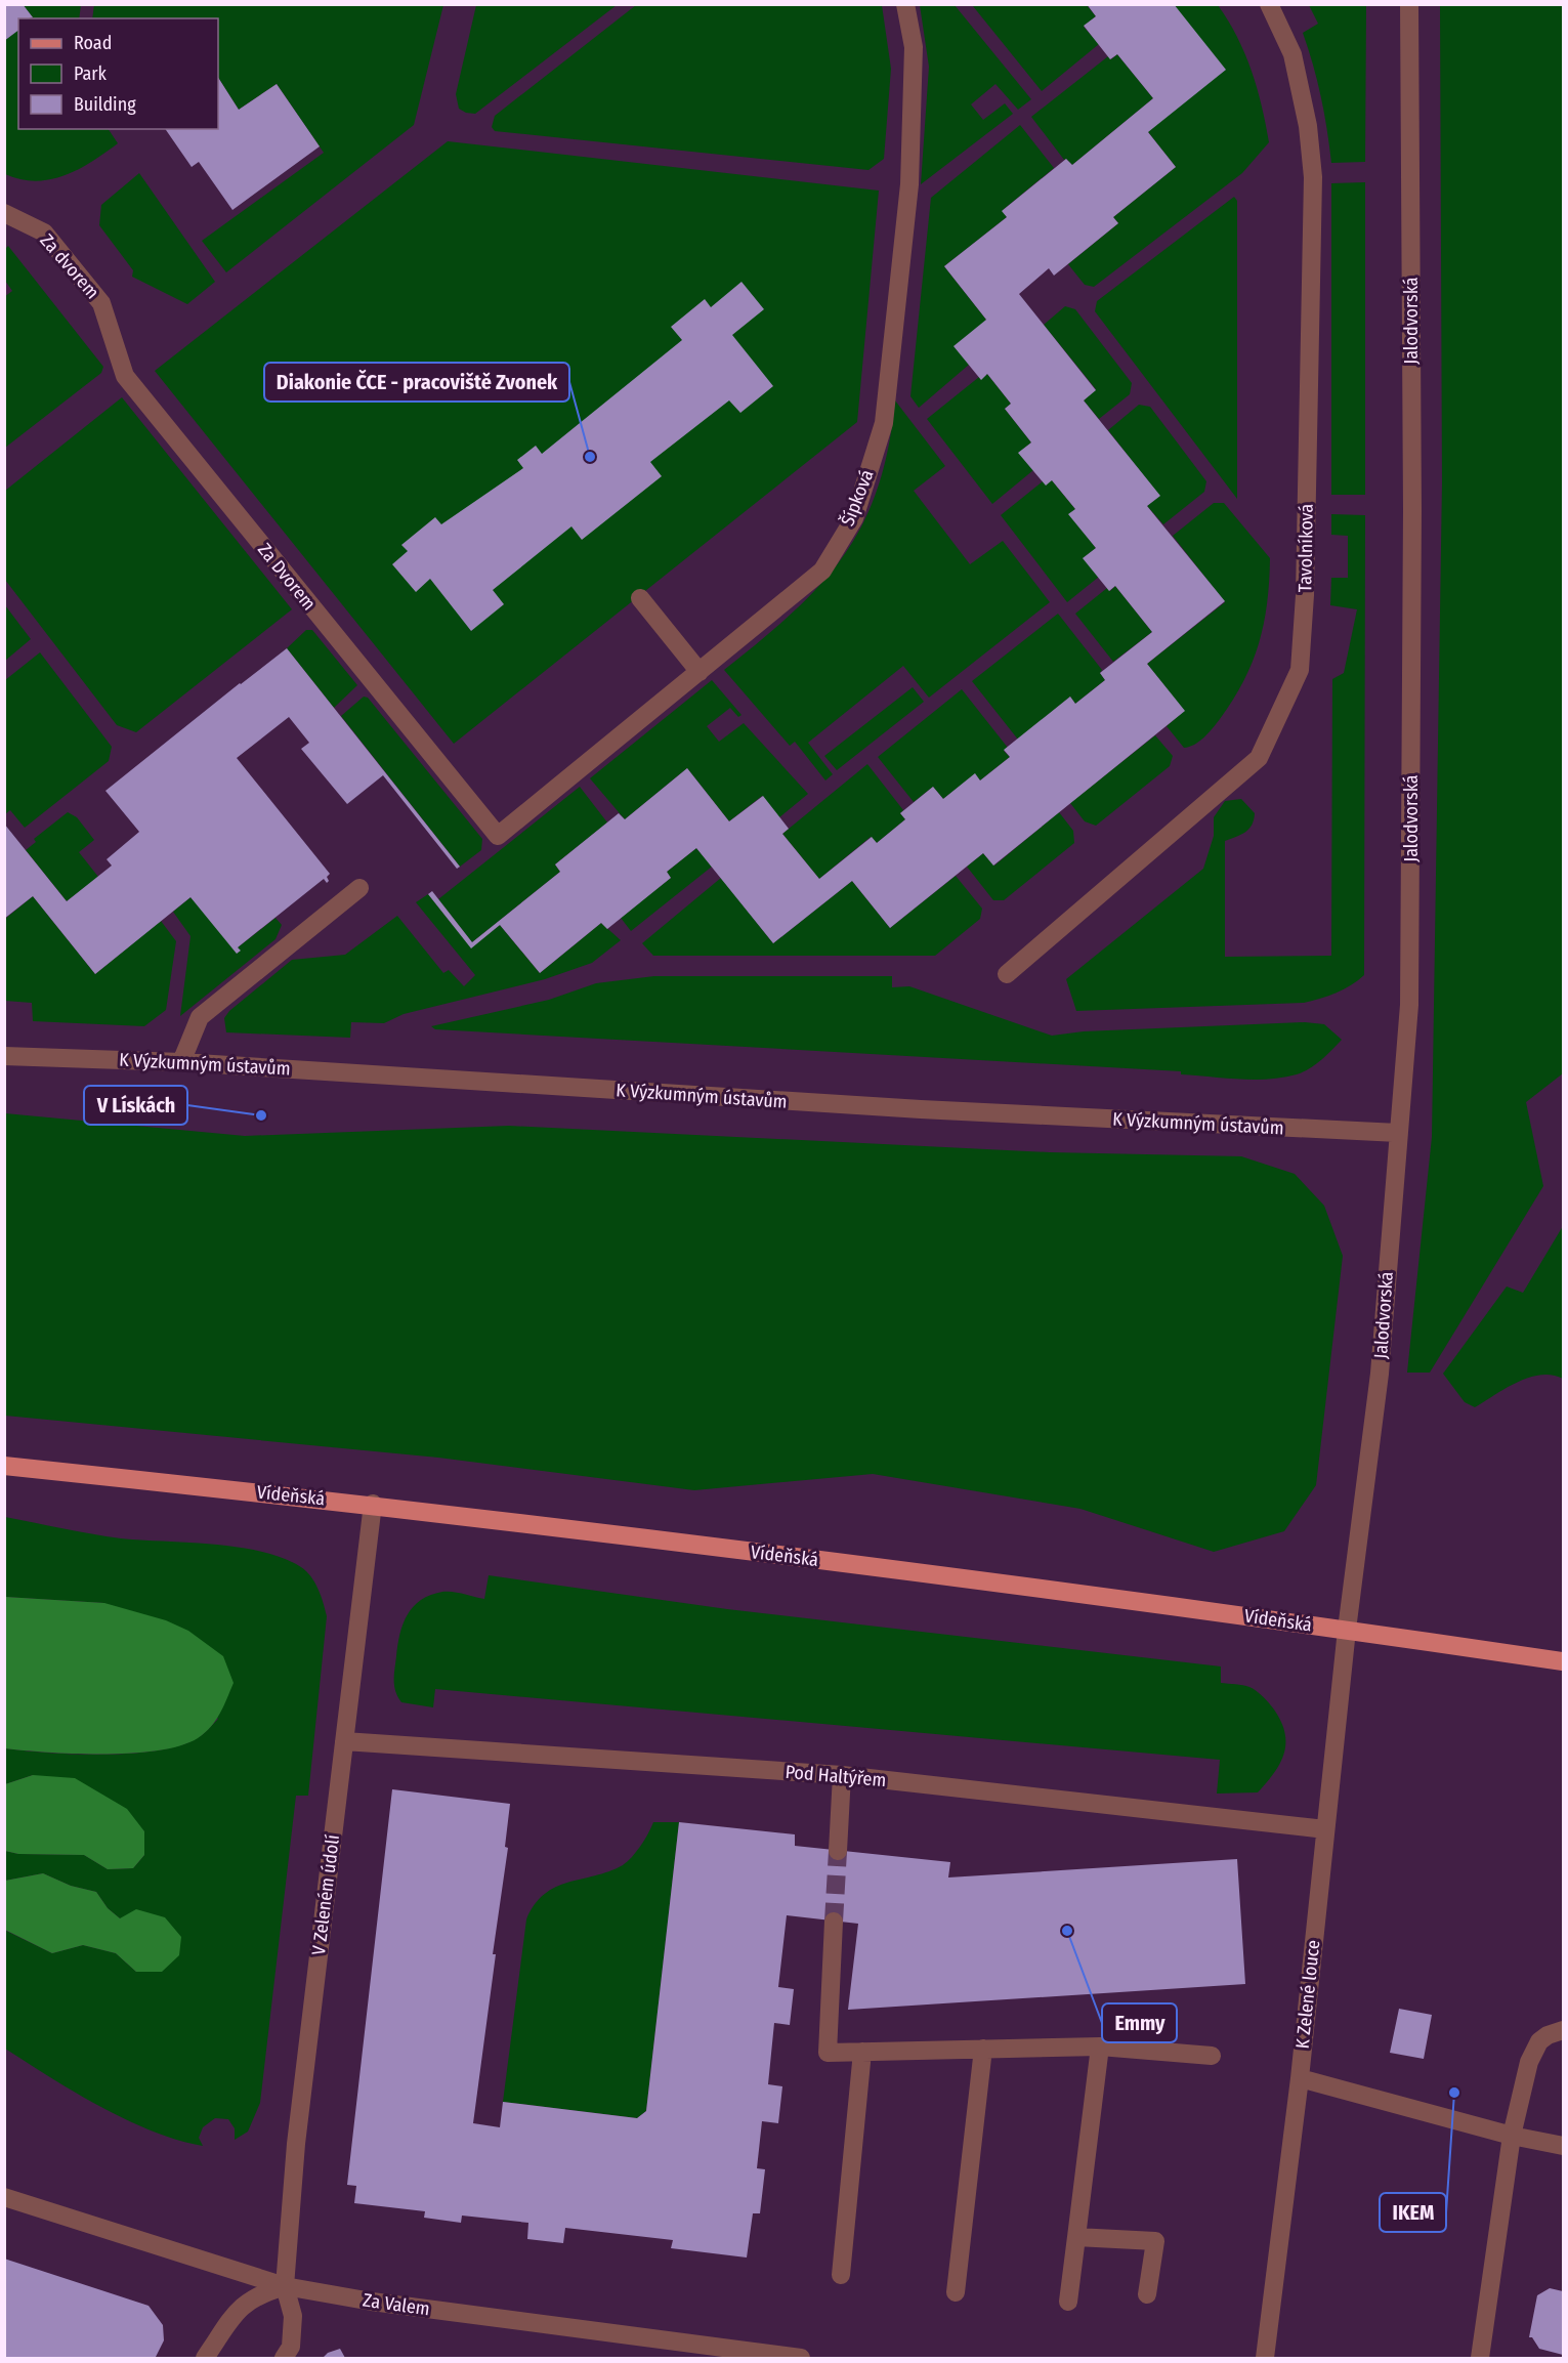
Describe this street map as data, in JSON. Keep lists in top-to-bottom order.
{
  "streets": {
    "main road": ["Vídeňská"],
    "street": [
      "Za dvorem",
      "Jalodvorská",
      "Šípková",
      "Tavolníková",
      "Za Dvorem",
      "K Výzkumným ústavům",
      "Pod Haltýřem",
      "V Zeleném údolí",
      "K Zelené louce",
      "Za Valem"
    ]
  },
  "crossings": [
    ["Za dvorem", "Za Dvorem"],
    ["Jalodvorská", "K Výzkumným ústavům"],
    ["Jalodvorská", "Vídeňská"],
    ["Jalodvorská", "K Zelené louce"],
    ["Šípková", "Za Dvorem"],
    ["Vídeňská", "V Zeleném údolí"],
    ["Vídeňská", "K Zelené louce"],
    ["Pod Haltýřem", "V Zeleném údolí"],
    ["Pod Haltýřem", "K Zelené louce"],
    ["V Zeleném údolí", "Za Valem"]
  ],
  "places": [
    "Diakonie ČCE - pracoviště Zvonek",
    "V Lískách",
    "Emmy",
    "IKEM"
  ],
  "legend": ["Road", "Park", "Building"]
}
